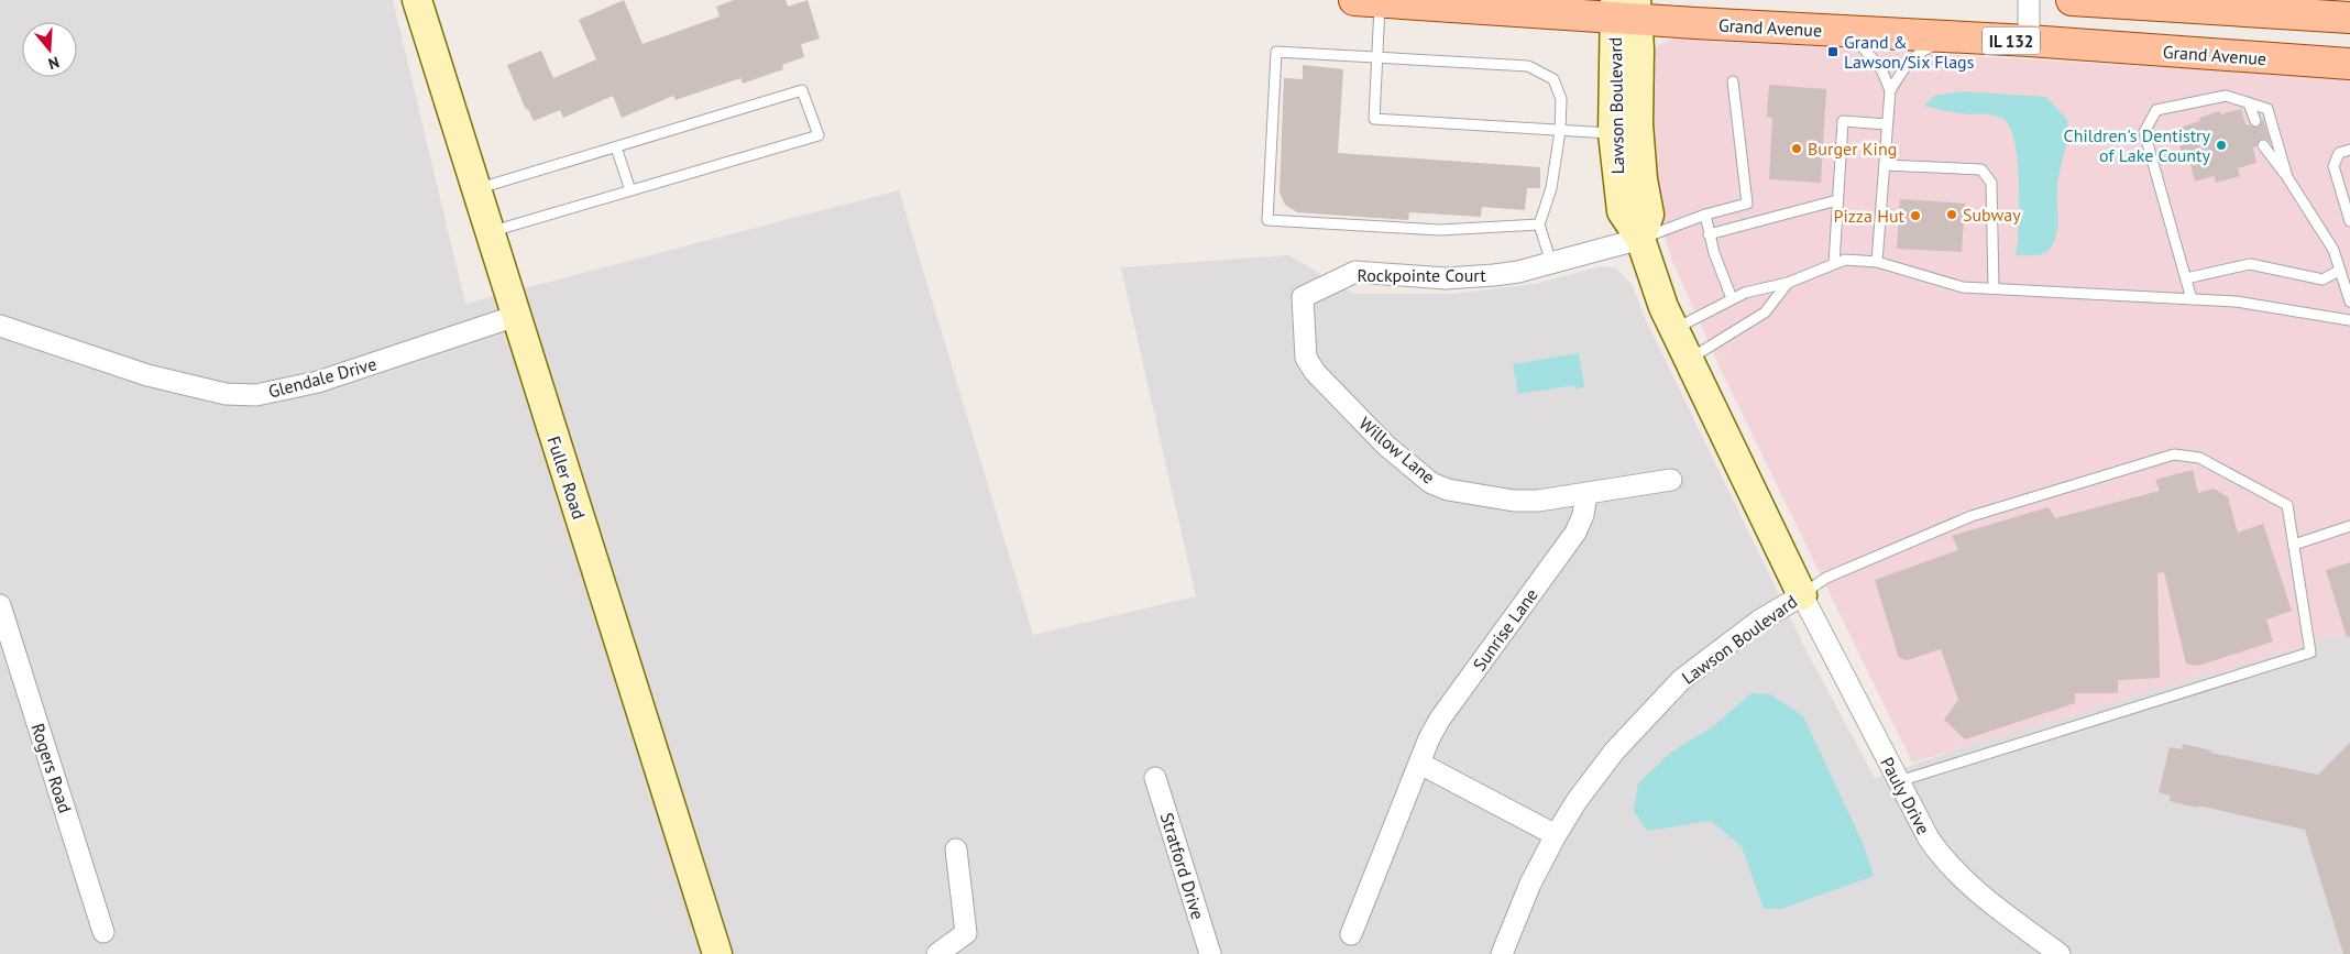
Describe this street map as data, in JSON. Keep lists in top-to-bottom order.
{
  "streets": {
    "main road": ["Grand Avenue", "IL 132"],
    "street": [
      "Lawson Boulevard",
      "Rockpointe Court",
      "Glendale Drive",
      "Willow Lane",
      "Fuller Road",
      "Sunrise Lane",
      "Rogers Road",
      "Pauly Drive",
      "Stratford Drive"
    ]
  },
  "crossings": [
    ["Grand Avenue", "Lawson Boulevard"],
    ["Lawson Boulevard", "Rockpointe Court"],
    ["Lawson Boulevard", "Pauly Drive"],
    ["Rockpointe Court", "Willow Lane"],
    ["Glendale Drive", "Fuller Road"],
    ["Willow Lane", "Sunrise Lane"]
  ],
  "places": {
    "transit": ["Grand & Lawson/Six Flags"],
    "other": [
      "Children's Dentistry of Lake County",
      "Burger King",
      "Subway",
      "Pizza Hut"
    ]
  },
  "north": "bottom"
}
